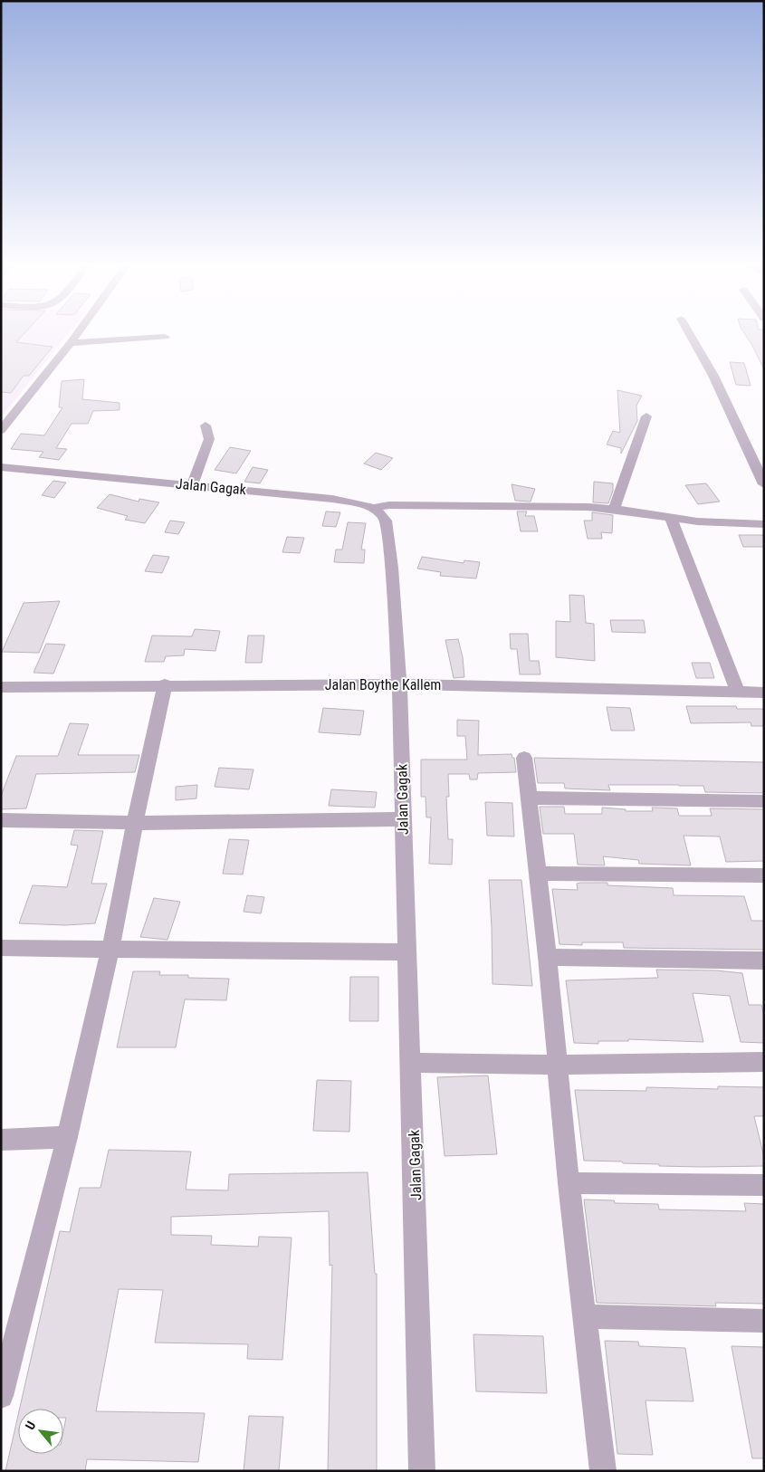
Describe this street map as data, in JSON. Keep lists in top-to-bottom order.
{
  "streets": {
    "street": ["Jalan Gagak", "Jalan Boythe Kallem"]
  },
  "crossings": [
    ["Jalan Gagak", "Jalan Boythe Kallem"]
  ],
  "north": "top left"
}
